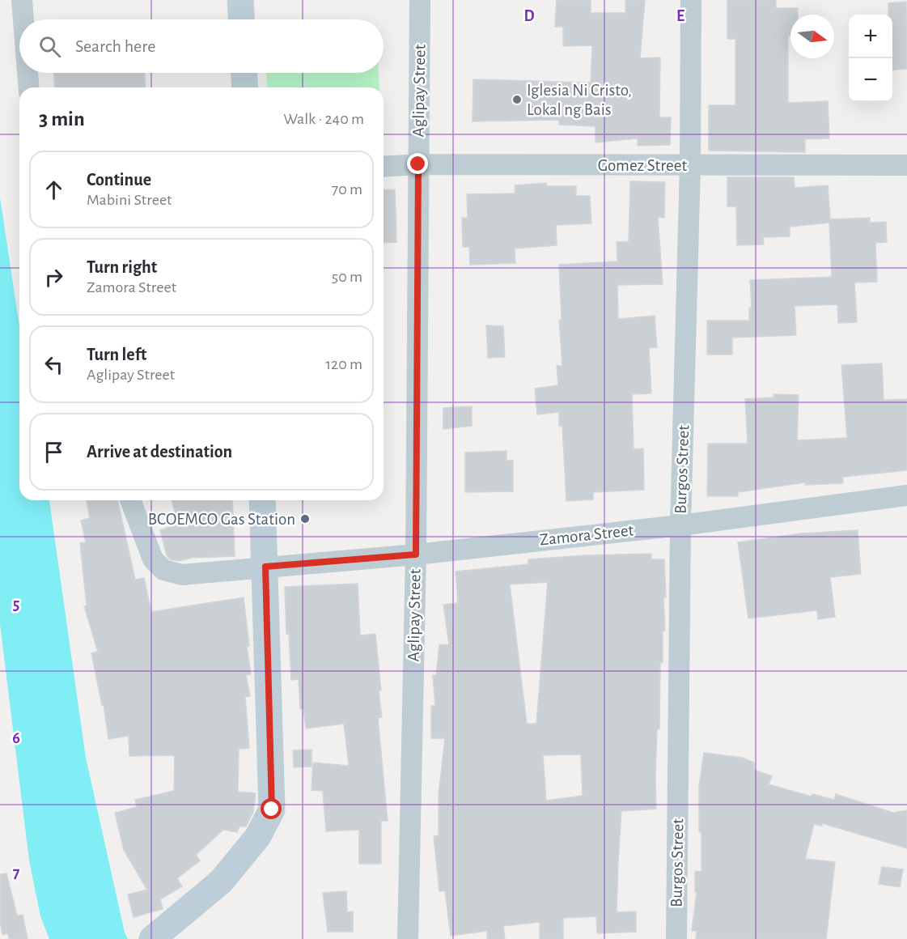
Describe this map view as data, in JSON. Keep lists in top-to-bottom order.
{
  "streets": {
    "street": [
      "Aglipay Street",
      "Gomez Street",
      "Burgos Street",
      "Zamora Street"
    ]
  },
  "crossings": [
    ["Aglipay Street", "Gomez Street"],
    ["Aglipay Street", "Zamora Street"],
    ["Gomez Street", "Burgos Street"],
    ["Burgos Street", "Zamora Street"]
  ],
  "places": ["Iglesia Ni Cristo, Lokal ng Bais", "BCOEMCO Gas Station"],
  "north": "right",
  "page": {
    "map_buttons": ["+", "−"],
    "search": "Search here",
    "heading": ["3 min", "Walk · 240 m"],
    "list": [
      ["Continue", "Mabini Street", "70 m"],
      ["Turn right", "Zamora Street", "50 m"],
      ["Turn left", "Aglipay Street", "120 m"],
      "Arrive at destination"
    ]
  },
  "grid": {
    "columns": ["D", "E"],
    "rows": ["5", "6", "7"]
  }
}
